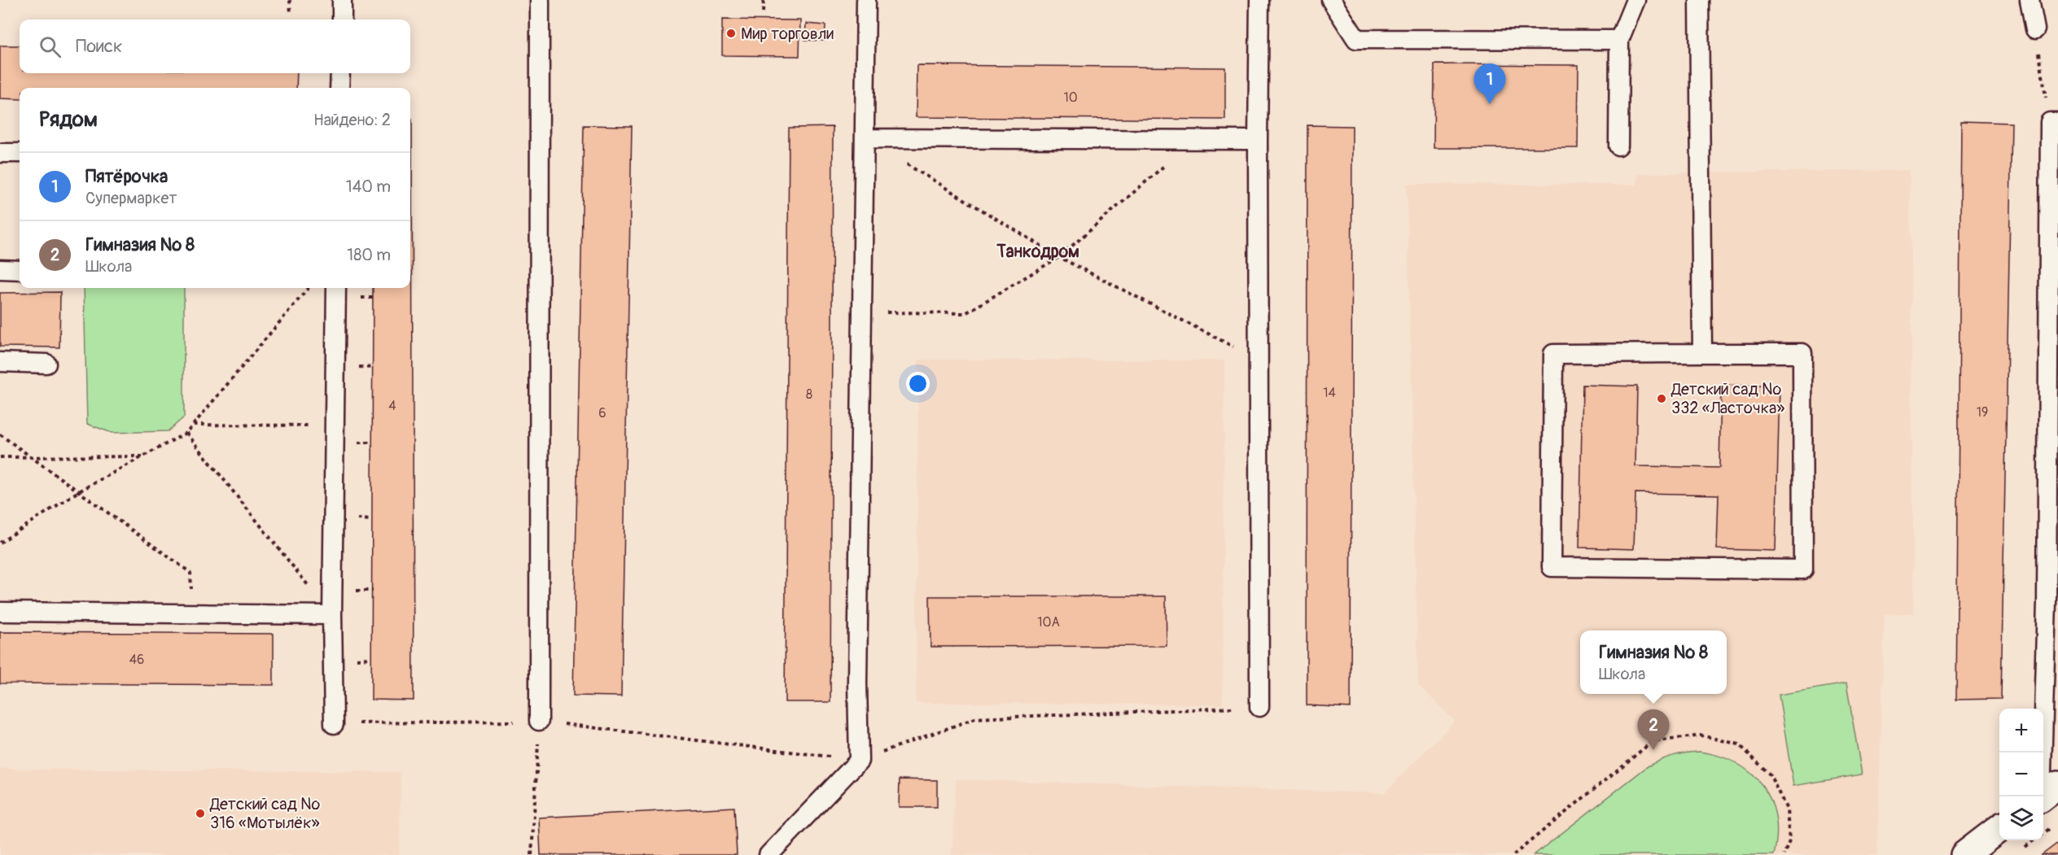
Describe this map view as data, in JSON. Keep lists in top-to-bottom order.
{
  "districts": ["Танкодром"],
  "places": ["Мир торговли", "Детский сад № 332 «Ласточка»", "Детский сад № 316 «Мотылёк»"],
  "house_numbers": [
    "10",
    "14",
    "8",
    "4",
    "19",
    "6",
    "10А",
    "46"
  ],
  "page": {
    "search": "Поиск",
    "pins": ["1", "2"],
    "heading": ["Рядом", "Найдено: 2"],
    "list": [
      {
        "mark": "1",
        "name": "Пятёрочка",
        "note": "Супермаркет",
        "value": "140 m"
      },
      {
        "mark": "2",
        "name": "Гимназия № 8",
        "note": "Школа",
        "value": "180 m"
      }
    ],
    "popup": ["Гимназия № 8", "Школа"],
    "map_buttons": ["+", "−"]
  }
}
